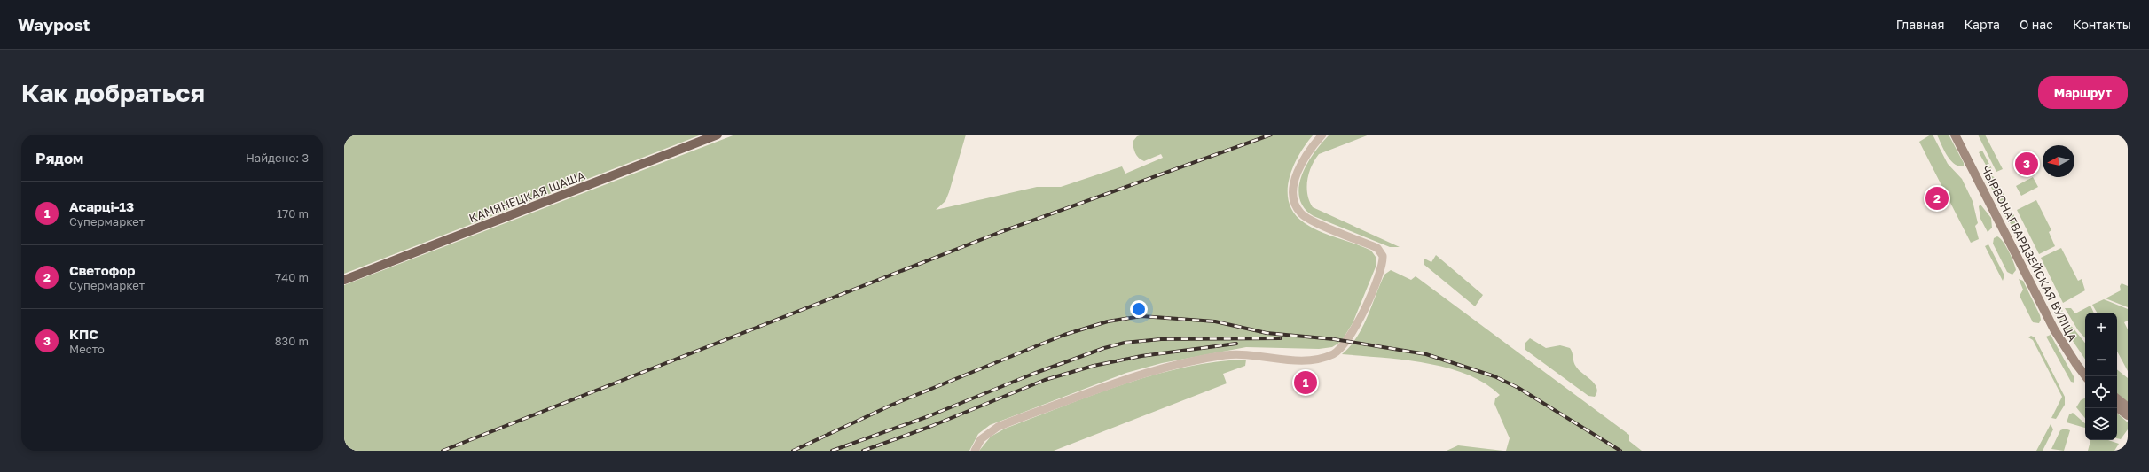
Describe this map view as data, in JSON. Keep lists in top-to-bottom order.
{
  "streets": {
    "main road": ["КАМЯНЕЦКАЯ ШАША", "ЧЫРВОНАГВАРДЗЕЙСКАЯ ВУЛІЦА"]
  },
  "north": "left",
  "page": {
    "header": "Waypost",
    "nav": [
      "Главная",
      "Карта",
      "О нас",
      "Контакты"
    ],
    "buttons": "Маршрут",
    "title": "Как добраться",
    "heading": ["Рядом", "Найдено: 3"],
    "pins": ["3", "2", "1"],
    "list": [
      {
        "mark": "1",
        "name": "Асарці-13",
        "note": "Супермаркет",
        "value": "170 m"
      },
      {
        "mark": "2",
        "name": "Светофор",
        "note": "Супермаркет",
        "value": "740 m"
      },
      {
        "mark": "3",
        "name": "КПС",
        "note": "Место",
        "value": "830 m"
      }
    ],
    "map_buttons": ["+", "−"]
  }
}
